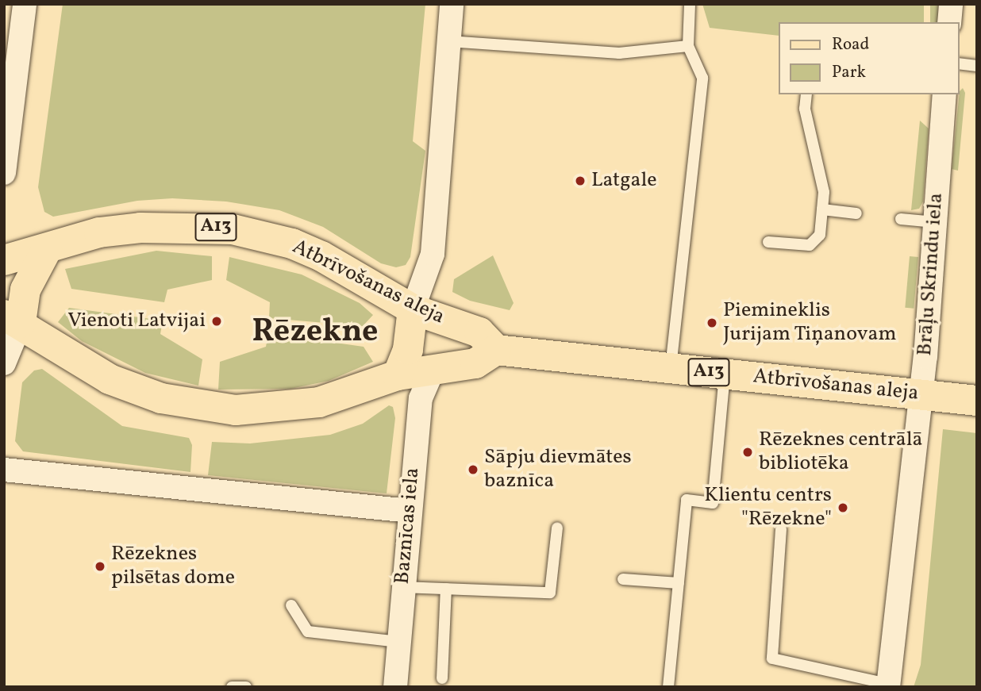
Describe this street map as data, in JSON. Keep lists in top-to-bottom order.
{
  "streets": {
    "main road": ["A13", "Atbrīvošanas aleja"],
    "street": ["Brāļu Skrindu iela", "Baznīcas iela"]
  },
  "crossings": [
    ["Brāļu Skrindu iela", "Atbrīvošanas aleja"]
  ],
  "districts": ["Rēzekne"],
  "places": [
    "Latgale",
    "Vienoti Latvijai",
    "Piemineklis Jurijam Tiņanovam",
    "Rēzeknes centrālā bibliotēka",
    "Sāpju dievmātes baznīca",
    "Klientu centrs \"Rēzekne\"",
    "Rēzeknes pilsētas dome"
  ],
  "legend": ["Road", "Park"]
}
